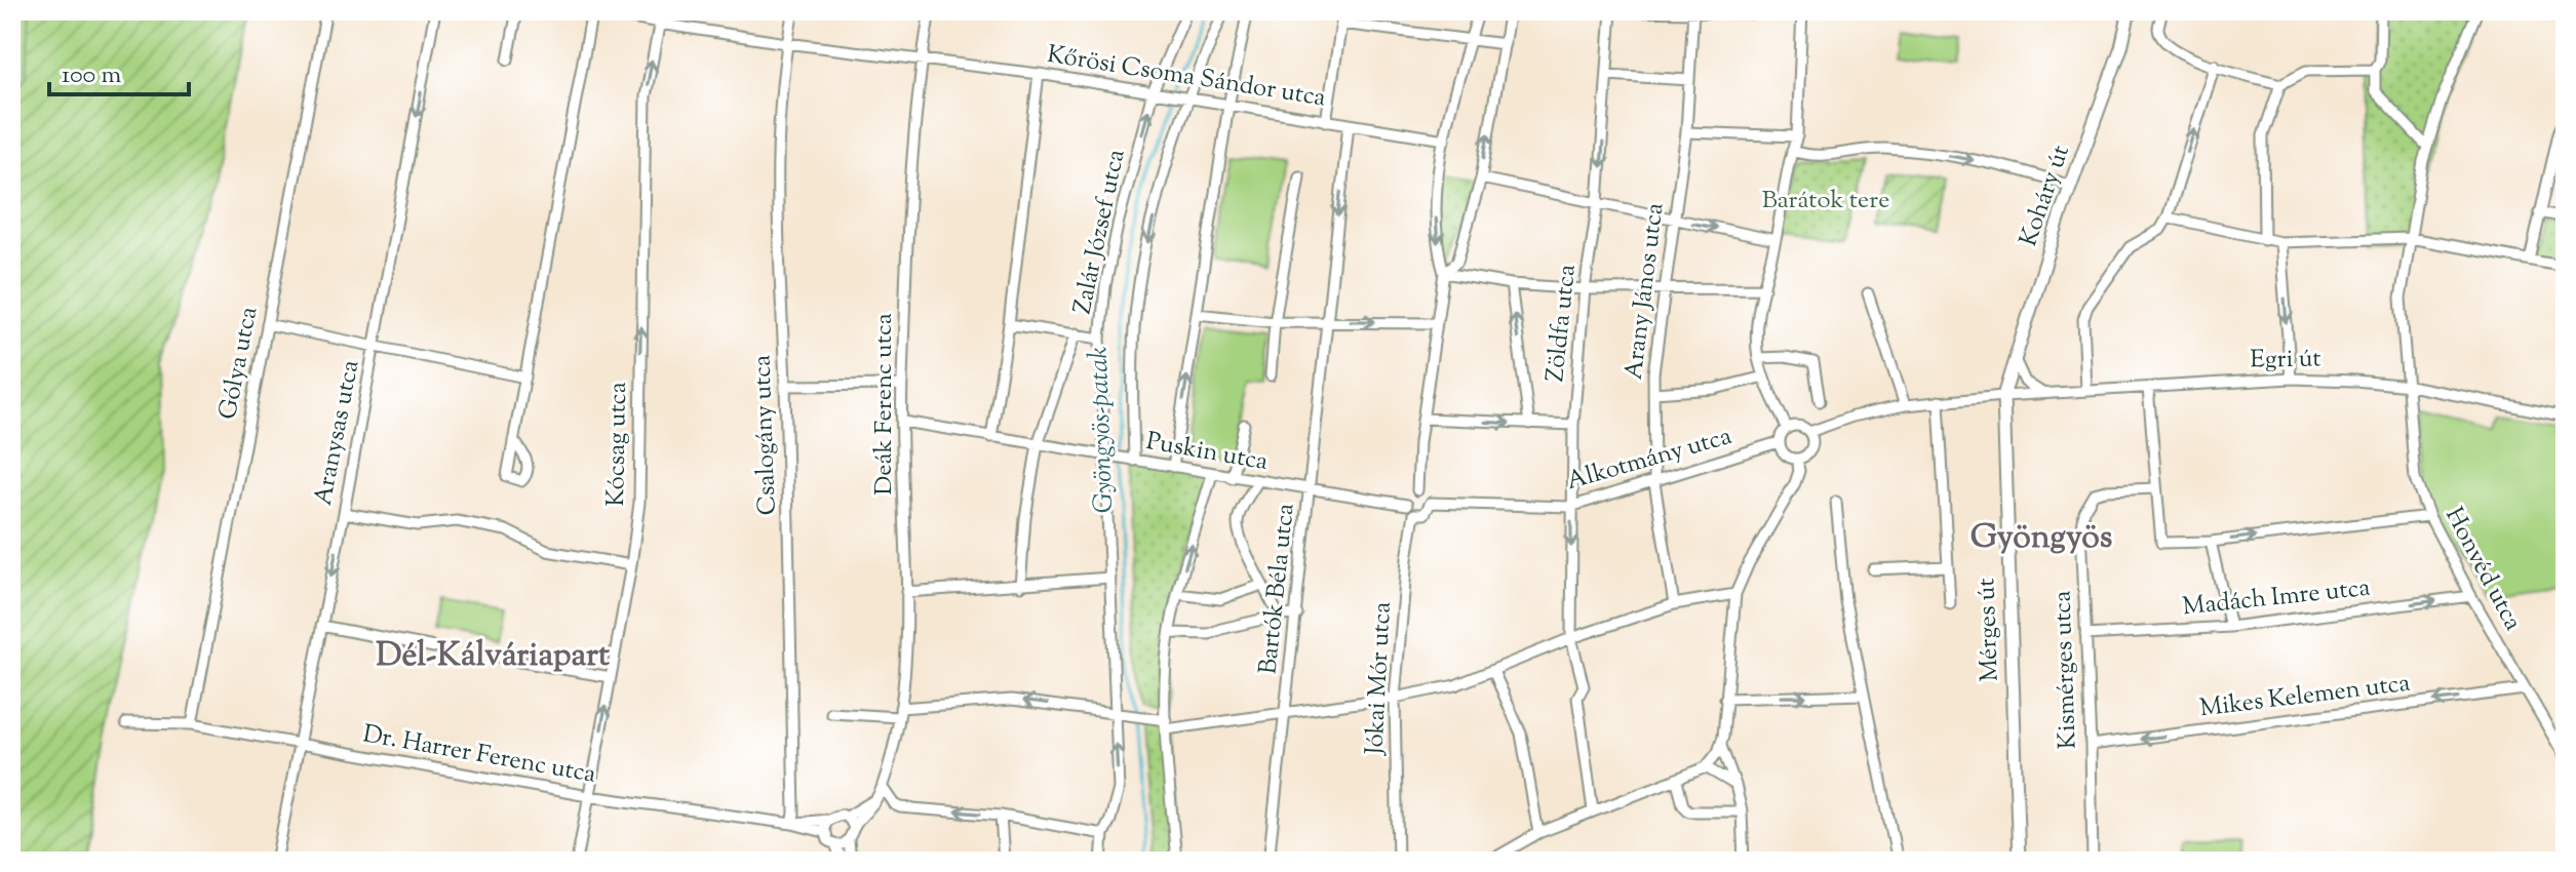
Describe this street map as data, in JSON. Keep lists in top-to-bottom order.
{
  "streets": {
    "main road": ["Koháry út", "Mérges út"],
    "street": [
      "Kőrösi Csoma Sándor utca",
      "Zalár József utca",
      "Arany János utca",
      "Zöldfa utca",
      "Egri út",
      "Gólya utca",
      "Deák Ferenc utca",
      "Aranysas utca",
      "Csalogány utca",
      "Kócsag utca",
      "Puskin utca",
      "Alkotmány utca",
      "Honvéd utca",
      "Bartók Béla utca",
      "Madách Imre utca",
      "Kismérges utca",
      "Jókai Mór utca",
      "Mikes Kelemen utca",
      "Dr. Harrer Ferenc utca"
    ]
  },
  "crossings": [
    ["Kőrösi Csoma Sándor utca", "Zalár József utca"],
    ["Kőrösi Csoma Sándor utca", "Deák Ferenc utca"],
    ["Kőrösi Csoma Sándor utca", "Csalogány utca"],
    ["Kőrösi Csoma Sándor utca", "Kócsag utca"],
    ["Kőrösi Csoma Sándor utca", "Bartók Béla utca"],
    ["Koháry út", "Egri út"],
    ["Koháry út", "Mérges út"],
    ["Zalár József utca", "Puskin utca"],
    ["Arany János utca", "Alkotmány utca"],
    ["Zöldfa utca", "Alkotmány utca"],
    ["Egri út", "Honvéd utca"],
    ["Egri út", "Mérges út"],
    ["Gólya utca", "Dr. Harrer Ferenc utca"],
    ["Deák Ferenc utca", "Puskin utca"],
    ["Aranysas utca", "Dr. Harrer Ferenc utca"],
    ["Csalogány utca", "Dr. Harrer Ferenc utca"],
    ["Kócsag utca", "Dr. Harrer Ferenc utca"],
    ["Puskin utca", "Alkotmány utca"],
    ["Puskin utca", "Bartók Béla utca"],
    ["Puskin utca", "Jókai Mór utca"],
    ["Alkotmány utca", "Jókai Mór utca"],
    ["Honvéd utca", "Madách Imre utca"],
    ["Honvéd utca", "Mikes Kelemen utca"],
    ["Madách Imre utca", "Kismérges utca"],
    ["Kismérges utca", "Mikes Kelemen utca"]
  ],
  "one_way": [
    "Aranysas utca",
    "Kócsag utca",
    "Madách Imre utca",
    "Mikes Kelemen utca"
  ],
  "districts": ["Gyöngyös", "Dél-Kálváriapart"],
  "water": ["Gyöngyös-patak"],
  "parks": ["Barátok tere"],
  "scale_bar": "100 m"
}
